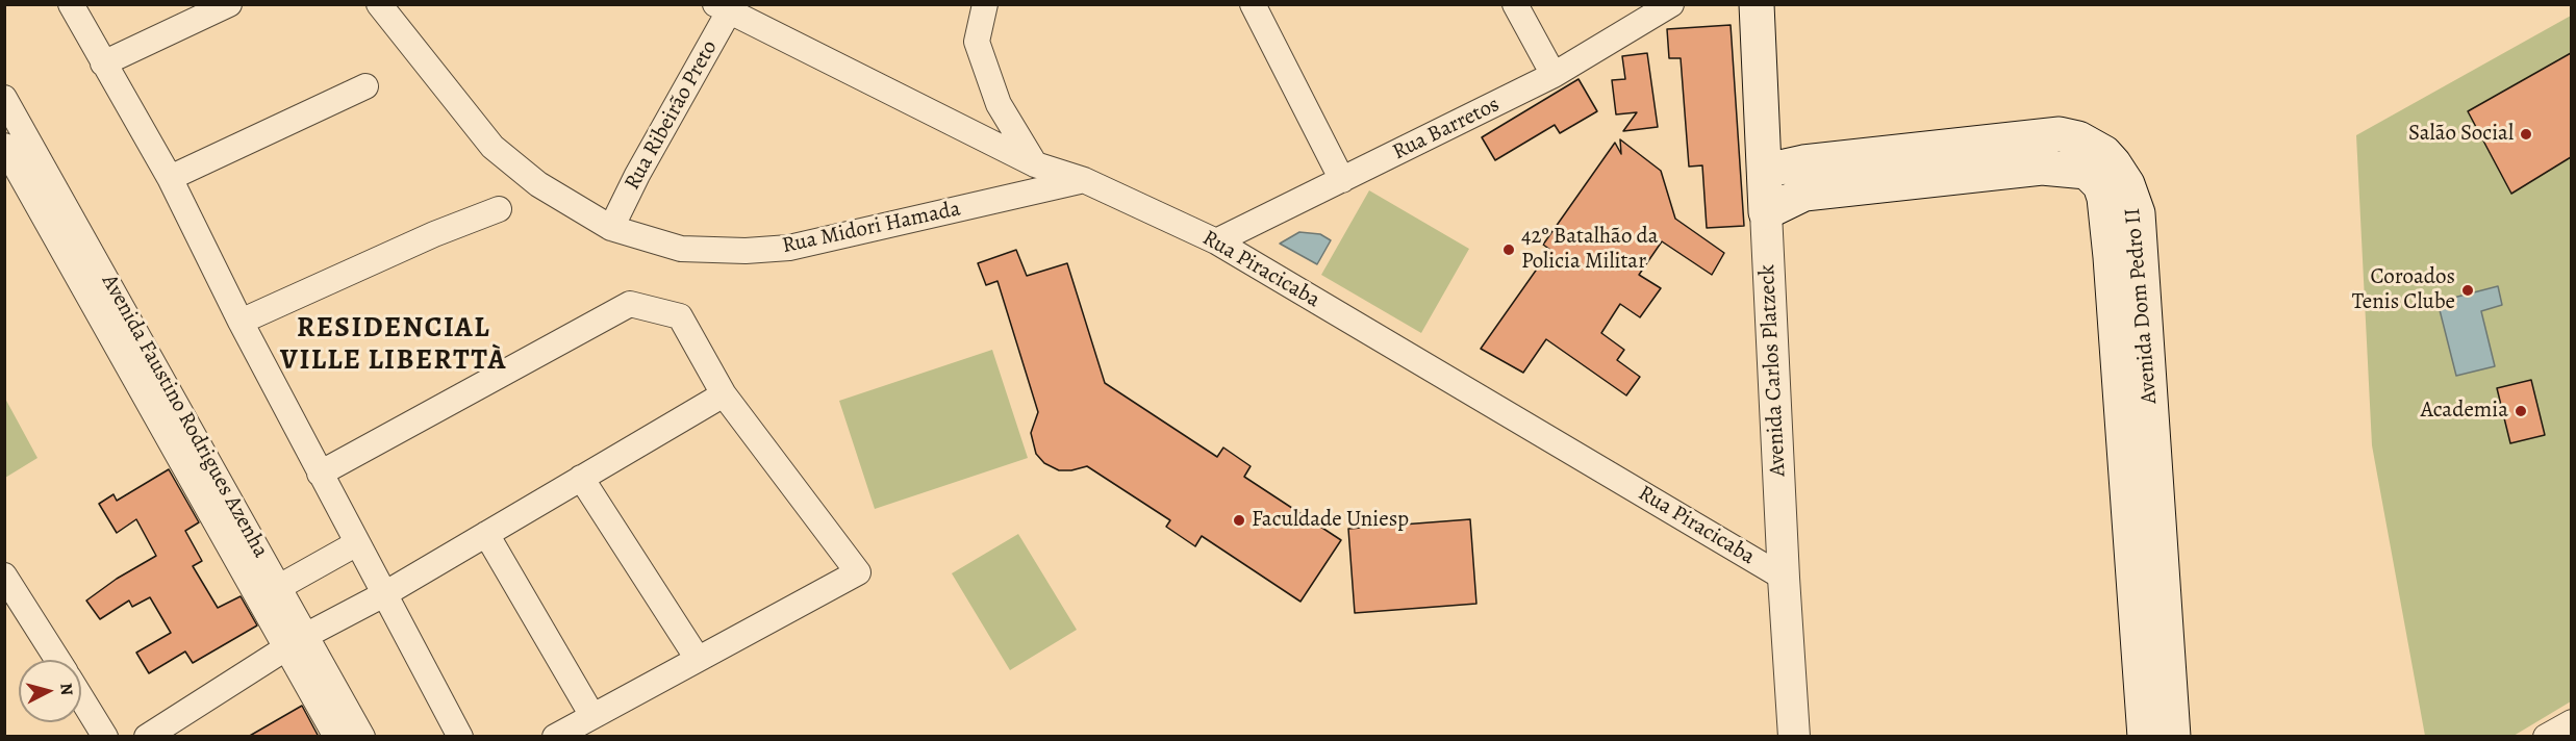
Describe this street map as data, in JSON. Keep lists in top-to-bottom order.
{
  "streets": {
    "main road": ["Avenida Dom Pedro II", "Avenida Carlos Platzeck"],
    "street": [
      "Rua Ribeirão Preto",
      "Rua Barretos",
      "Rua Midori Hamada",
      "Rua Piracicaba",
      "Avenida Faustino Rodrigues Azenha"
    ]
  },
  "crossings": [
    ["Rua Ribeirão Preto", "Rua Midori Hamada"],
    ["Rua Ribeirão Preto", "Rua Piracicaba"],
    ["Rua Barretos", "Rua Piracicaba"],
    ["Rua Midori Hamada", "Rua Piracicaba"],
    ["Rua Piracicaba", "Avenida Carlos Platzeck"],
    ["Avenida Dom Pedro II", "Avenida Carlos Platzeck"]
  ],
  "districts": ["RESIDENCIAL VILLE LIBERTTÀ"],
  "places": [
    "Salão Social",
    "42º Batalhão da Policia Militar",
    "Coroados Tenis Clube",
    "Academia",
    "Faculdade Uniesp"
  ],
  "north": "right"
}
